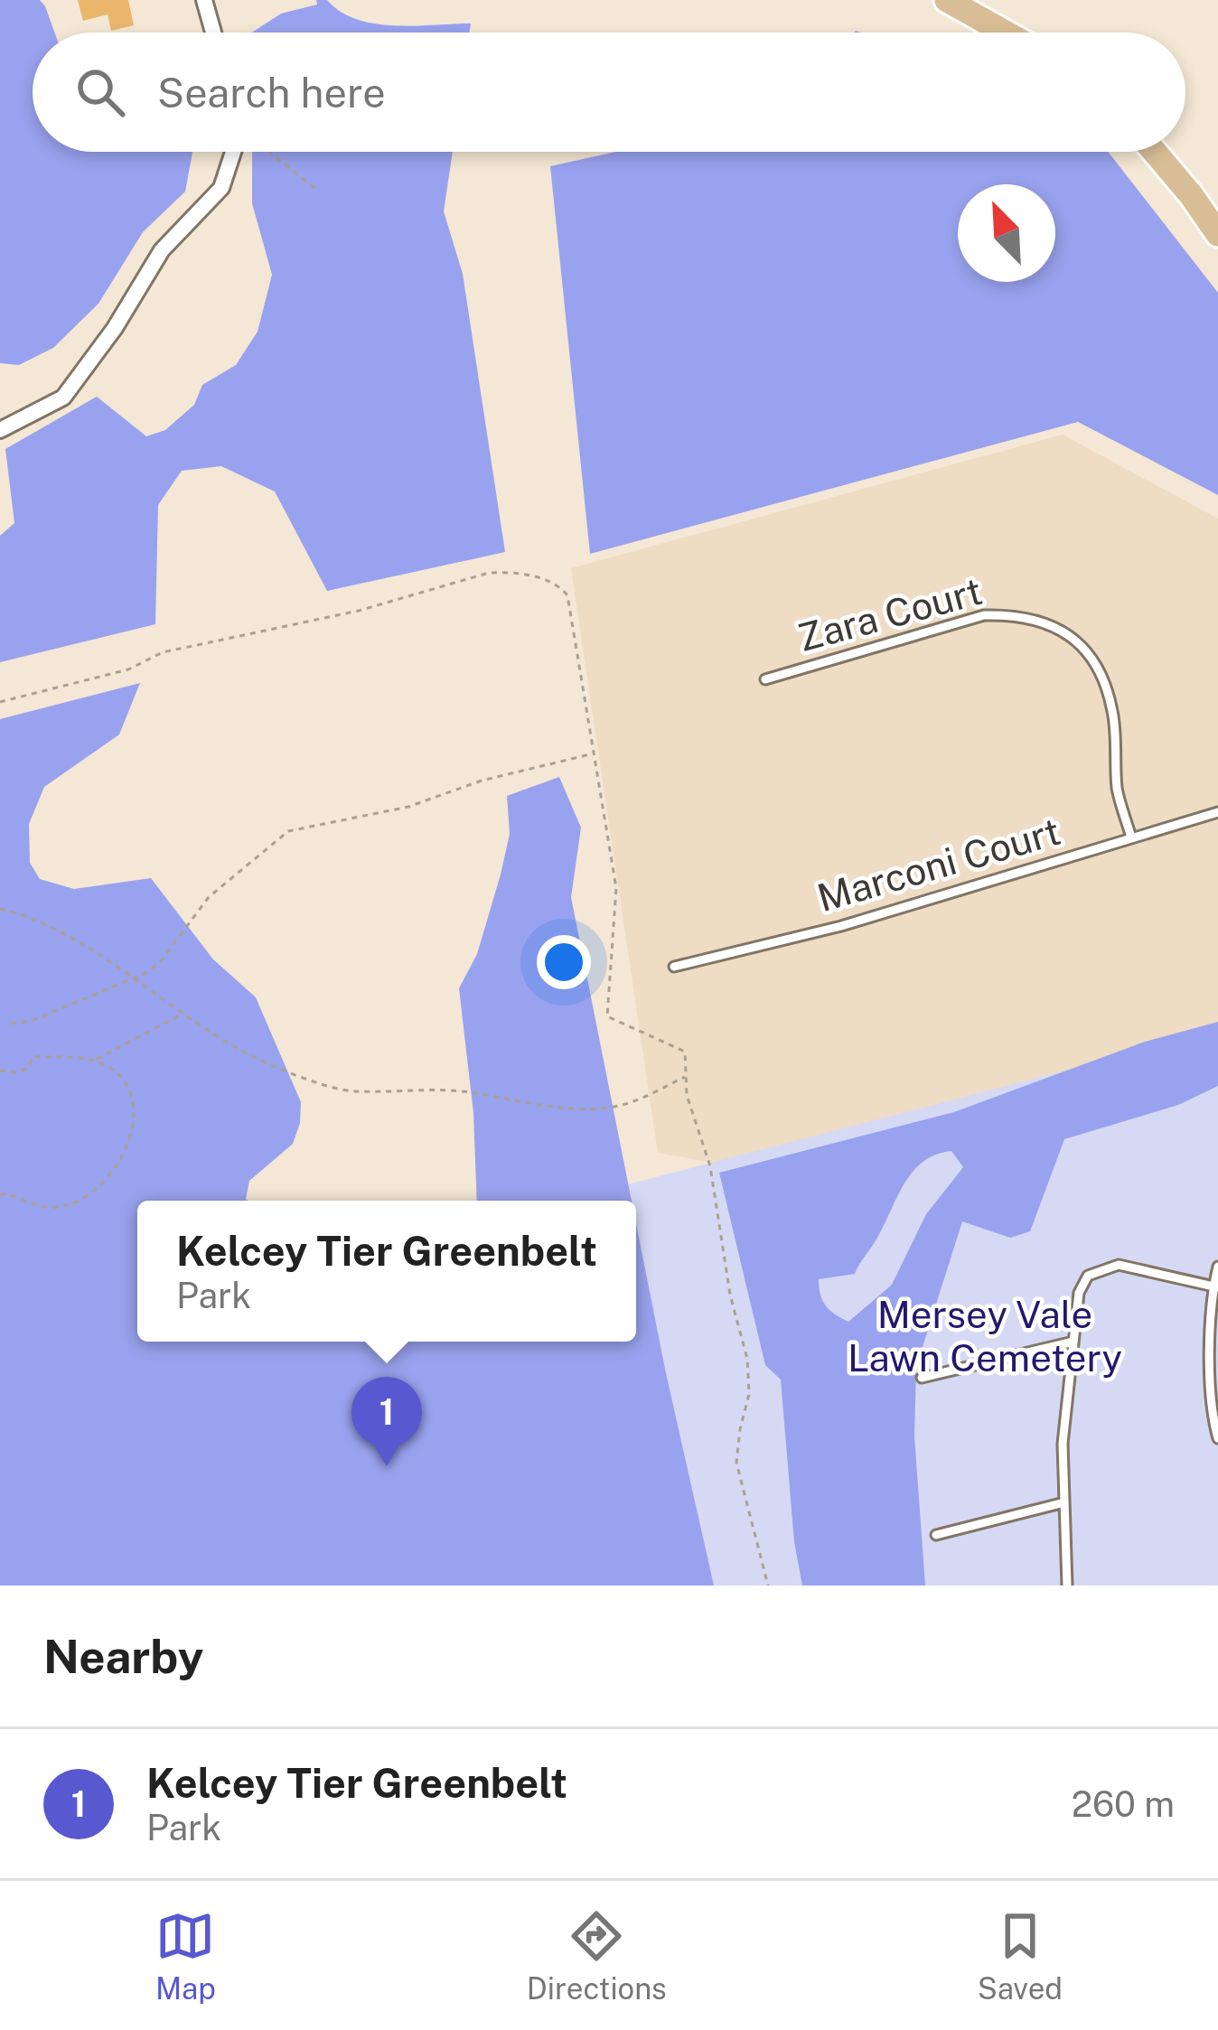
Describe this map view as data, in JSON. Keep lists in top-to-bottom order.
{
  "streets": {
    "lane": ["Zara Court", "Marconi Court"]
  },
  "crossings": [
    ["Zara Court", "Marconi Court"]
  ],
  "parks": ["Mersey Vale Lawn Cemetery"],
  "north": "top left",
  "page": {
    "search": "Search here",
    "popup": ["Kelcey Tier Greenbelt", "Park"],
    "pins": "1",
    "heading": "Nearby",
    "list": [
      {
        "mark": "1",
        "name": "Kelcey Tier Greenbelt",
        "note": "Park",
        "value": "260 m"
      }
    ],
    "nav": ["Map", "Directions", "Saved"]
  }
}
